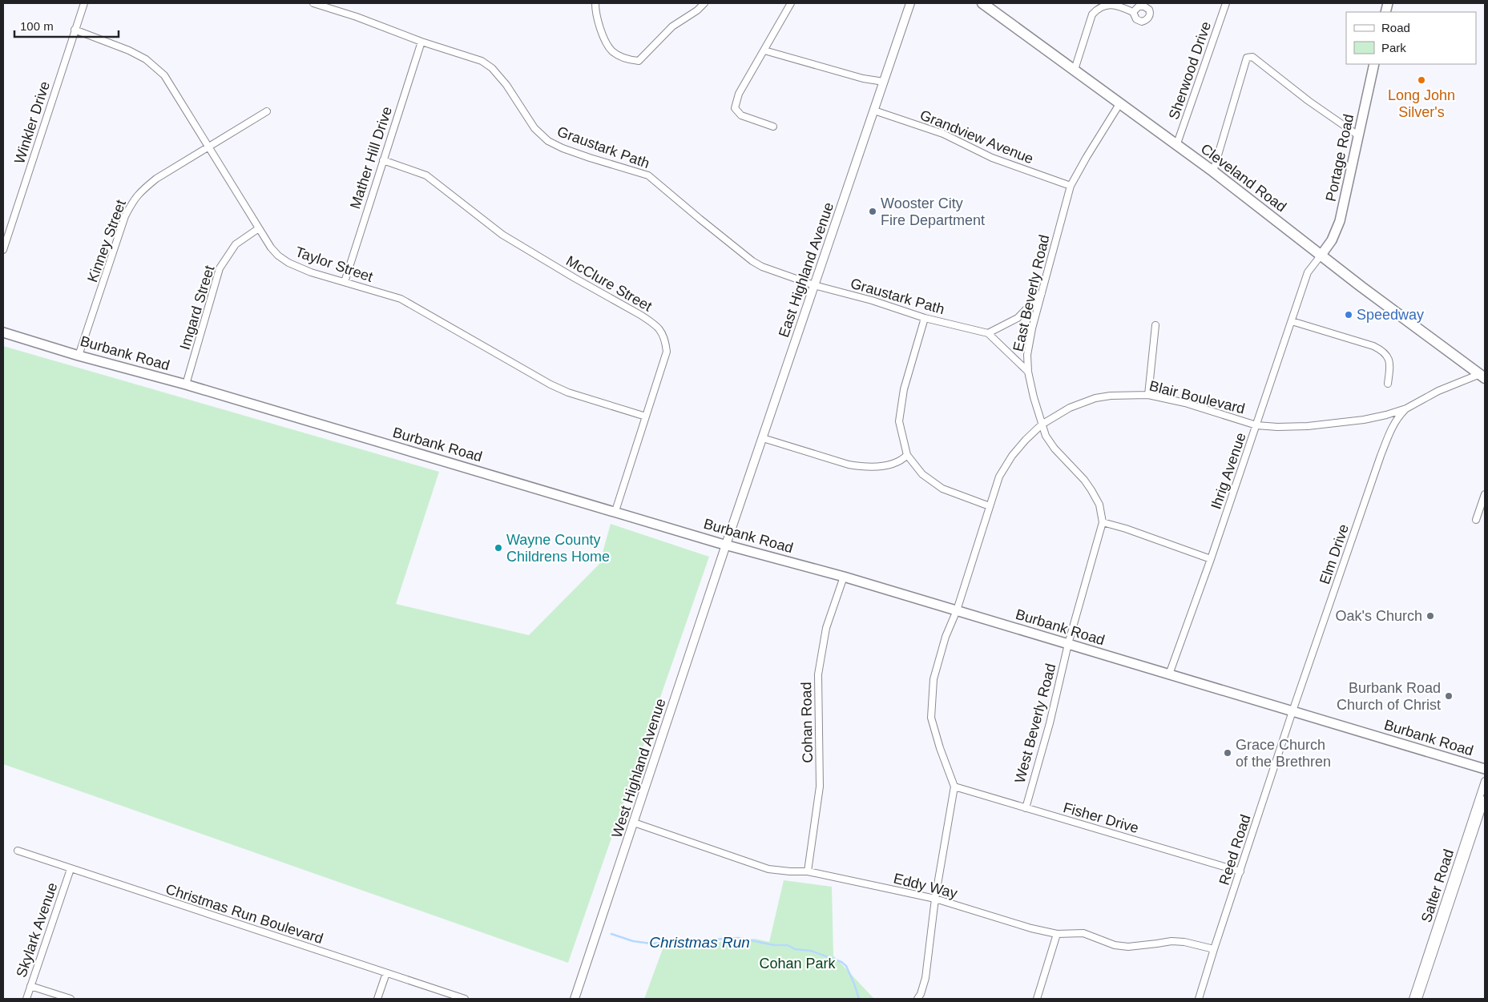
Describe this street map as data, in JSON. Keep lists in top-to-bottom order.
{
  "streets": {
    "main road": ["Portage Road", "Cleveland Road", "Burbank Road"],
    "street": [
      "Sherwood Drive",
      "Winkler Drive",
      "Grandview Avenue",
      "Graustark Path",
      "Mather Hill Drive",
      "Kinney Street",
      "Taylor Street",
      "East Highland Avenue",
      "McClure Street",
      "East Beverly Road",
      "Imgard Street",
      "Blair Boulevard",
      "Ihrig Avenue",
      "Elm Drive",
      "Cohan Road",
      "West Beverly Road",
      "West Highland Avenue",
      "Fisher Drive",
      "Reed Road",
      "Eddy Way",
      "Salter Road",
      "Christmas Run Boulevard",
      "Skylark Avenue"
    ]
  },
  "crossings": [
    ["Sherwood Drive", "Cleveland Road"],
    ["Winkler Drive", "Taylor Street"],
    ["Grandview Avenue", "East Highland Avenue"],
    ["Grandview Avenue", "East Beverly Road"],
    ["Graustark Path", "Mather Hill Drive"],
    ["Graustark Path", "East Highland Avenue"],
    ["Mather Hill Drive", "Taylor Street"],
    ["Mather Hill Drive", "McClure Street"],
    ["Portage Road", "Cleveland Road"],
    ["Portage Road", "Ihrig Avenue"],
    ["Cleveland Road", "East Beverly Road"],
    ["Cleveland Road", "Blair Boulevard"],
    ["Cleveland Road", "Ihrig Avenue"],
    ["Kinney Street", "Taylor Street"],
    ["Kinney Street", "Burbank Road"],
    ["Taylor Street", "McClure Street"],
    ["Taylor Street", "Imgard Street"],
    ["East Highland Avenue", "Burbank Road"],
    ["East Highland Avenue", "West Highland Avenue"],
    ["McClure Street", "Burbank Road"],
    ["East Beverly Road", "Burbank Road"],
    ["East Beverly Road", "Blair Boulevard"],
    ["East Beverly Road", "West Beverly Road"],
    ["Imgard Street", "Burbank Road"],
    ["Burbank Road", "Blair Boulevard"],
    ["Burbank Road", "Ihrig Avenue"],
    ["Burbank Road", "Elm Drive"],
    ["Burbank Road", "Cohan Road"],
    ["Burbank Road", "West Beverly Road"],
    ["Burbank Road", "West Highland Avenue"],
    ["Burbank Road", "Reed Road"],
    ["Blair Boulevard", "Ihrig Avenue"],
    ["Blair Boulevard", "Elm Drive"],
    ["Blair Boulevard", "Fisher Drive"],
    ["Elm Drive", "Reed Road"],
    ["Cohan Road", "Eddy Way"],
    ["West Beverly Road", "Fisher Drive"],
    ["West Highland Avenue", "Eddy Way"],
    ["Fisher Drive", "Reed Road"],
    ["Reed Road", "Eddy Way"],
    ["Christmas Run Boulevard", "Skylark Avenue"]
  ],
  "water": ["Christmas Run"],
  "parks": ["Cohan Park"],
  "places": [
    "Long John Silver's",
    "Wooster City Fire Department",
    "Speedway",
    "Wayne County Childrens Home",
    "Oak's Church",
    "Burbank Road Church of Christ",
    "Grace Church of the Brethren"
  ],
  "legend": ["Road", "Park"],
  "scale_bar": "100 m"
}
